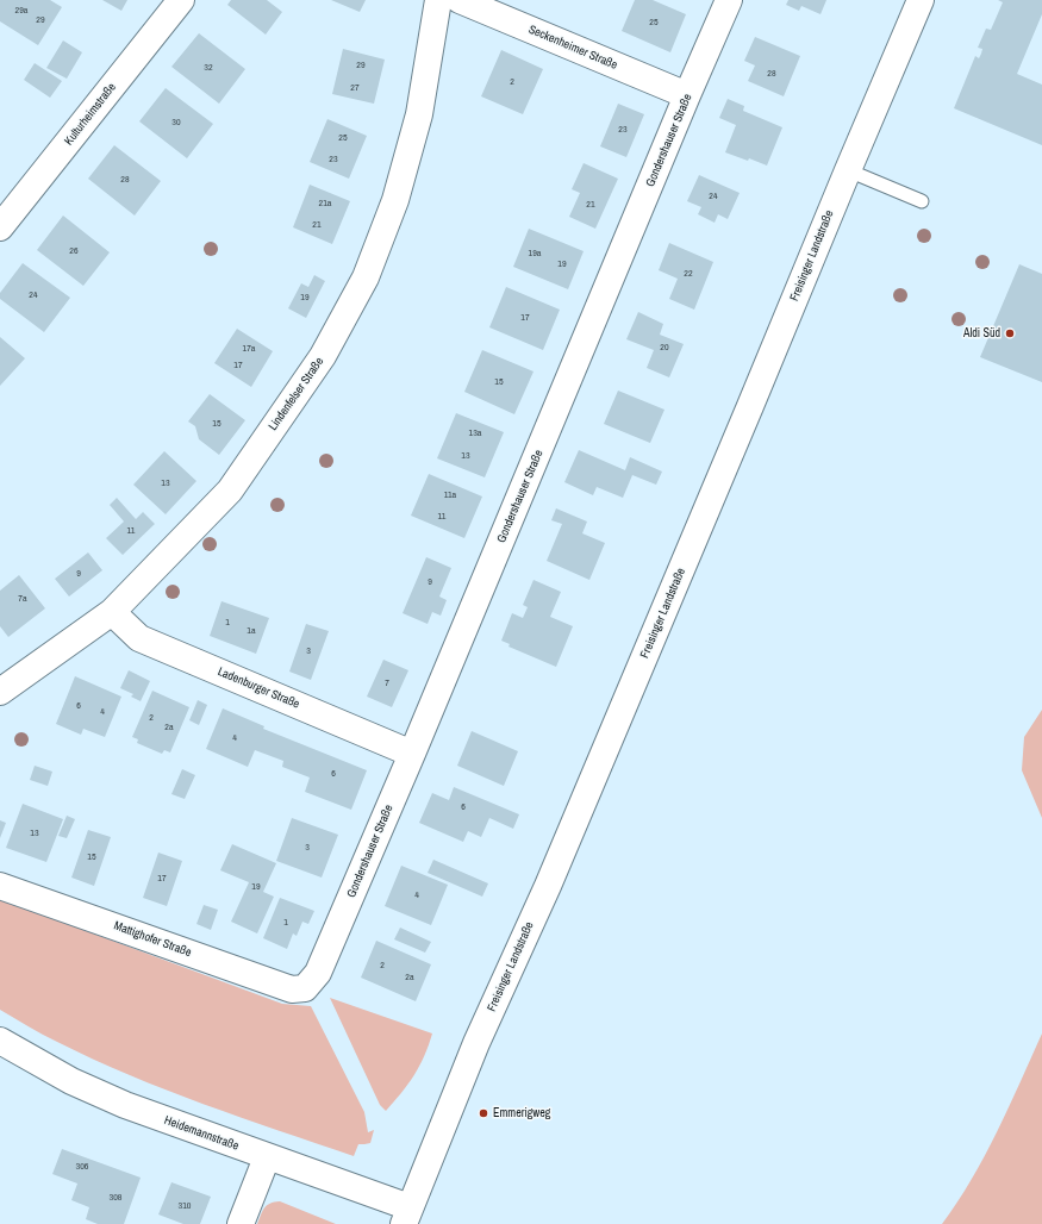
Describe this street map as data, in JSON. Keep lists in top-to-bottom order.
{
  "streets": {
    "street": [
      "Seckenheimer Straße",
      "Kulturheimstraße",
      "Gondershauser Straße",
      "Freisinger Landstraße",
      "Lindenfelser Straße",
      "Ladenburger Straße",
      "Mattighofer Straße",
      "Heidemannstraße"
    ]
  },
  "crossings": [
    ["Seckenheimer Straße", "Gondershauser Straße"],
    ["Gondershauser Straße", "Ladenburger Straße"],
    ["Gondershauser Straße", "Mattighofer Straße"],
    ["Freisinger Landstraße", "Heidemannstraße"],
    ["Lindenfelser Straße", "Ladenburger Straße"]
  ],
  "places": ["Aldi Süd", "Emmerigweg"],
  "house_numbers": [
    "29a",
    "29",
    "25",
    "29",
    "32",
    "28",
    "2",
    "27",
    "30",
    "23",
    "25",
    "23",
    "28",
    "24",
    "21a",
    "21",
    "21",
    "26",
    "19a",
    "19",
    "22",
    "24",
    "19",
    "17",
    "20",
    "17a",
    "17",
    "15",
    "15",
    "13a",
    "13",
    "13",
    "11a",
    "11",
    "11",
    "9",
    "9",
    "7a",
    "1",
    "1a",
    "3",
    "7",
    "6",
    "4",
    "2",
    "2a",
    "4",
    "6",
    "6",
    "13",
    "3",
    "15",
    "17",
    "19",
    "4",
    "1",
    "2",
    "2a",
    "306",
    "308",
    "310"
  ]
}
